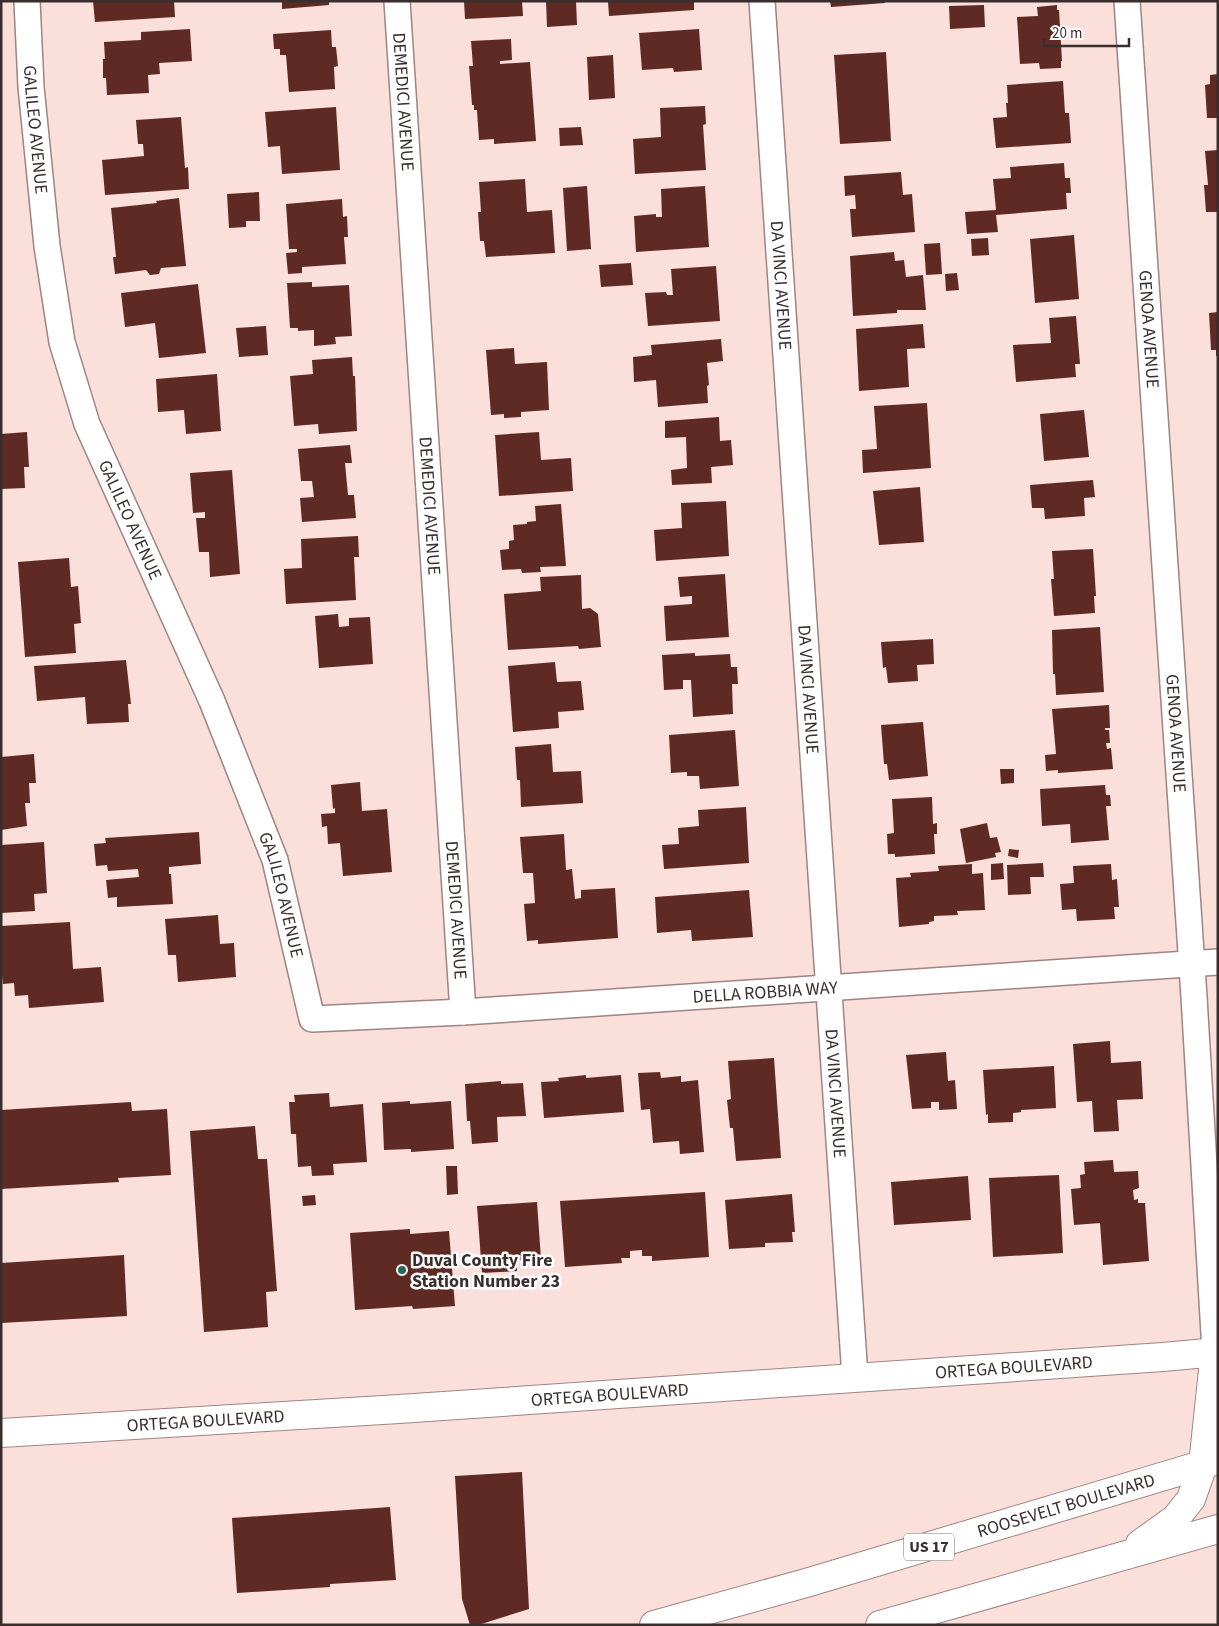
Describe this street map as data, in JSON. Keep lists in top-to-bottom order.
{
  "streets": {
    "main road": [
      "GENOA AVENUE",
      "ORTEGA BOULEVARD",
      "ROOSEVELT BOULEVARD",
      "US 17"
    ],
    "street": [
      "DEMEDICI AVENUE",
      "GALILEO AVENUE",
      "DA VINCI AVENUE",
      "DELLA ROBBIA WAY"
    ]
  },
  "crossings": [
    ["DEMEDICI AVENUE", "DELLA ROBBIA WAY"],
    ["GALILEO AVENUE", "DELLA ROBBIA WAY"],
    ["DA VINCI AVENUE", "DELLA ROBBIA WAY"],
    ["DA VINCI AVENUE", "ORTEGA BOULEVARD"],
    ["GENOA AVENUE", "DELLA ROBBIA WAY"],
    ["GENOA AVENUE", "ORTEGA BOULEVARD"],
    ["GENOA AVENUE", "ROOSEVELT BOULEVARD"]
  ],
  "places": ["Duval County Fire Station Number 23"],
  "scale_bar": "20 m"
}
